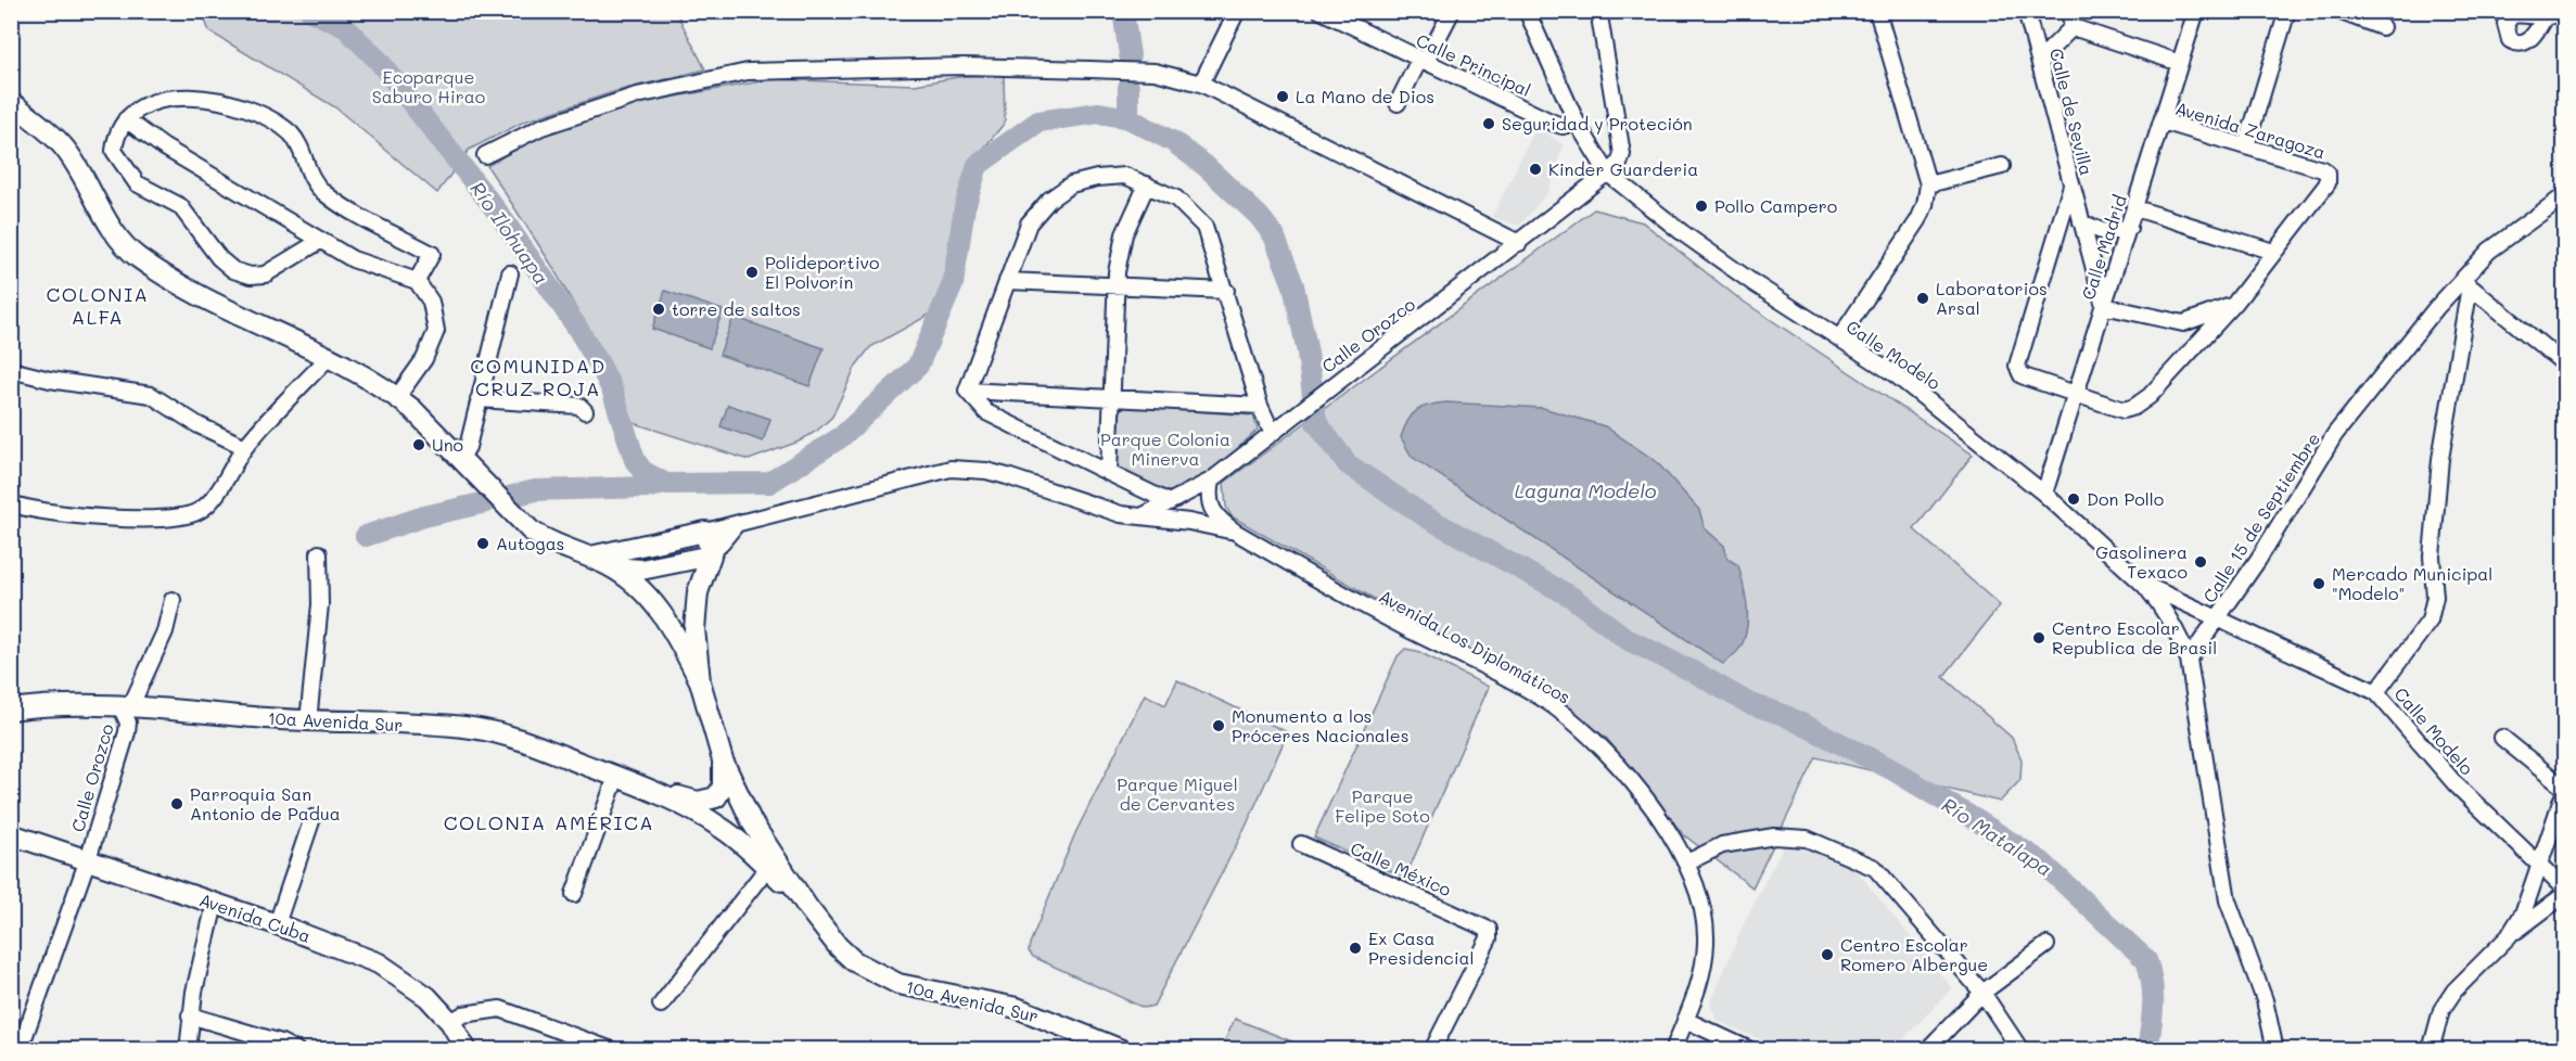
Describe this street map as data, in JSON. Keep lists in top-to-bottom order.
{
  "streets": {
    "main road": ["10a Avenida Sur", "Avenida Cuba"],
    "street": [
      "Calle Principal",
      "Calle de Sevilla",
      "Avenida Zaragoza",
      "Calle Madrid",
      "Calle Orozco",
      "Calle Modelo",
      "Calle 15 de Septiembre",
      "Avenida Los Diplomáticos",
      "Calle México"
    ]
  },
  "crossings": [
    ["Calle de Sevilla", "Calle Madrid"],
    ["Avenida Zaragoza", "Calle Madrid"],
    ["Calle Madrid", "Calle Modelo"],
    ["Calle Orozco", "Calle Modelo"],
    ["Calle Orozco", "Avenida Los Diplomáticos"],
    ["Calle Orozco", "10a Avenida Sur"],
    ["Calle Orozco", "Avenida Cuba"],
    ["Calle Modelo", "Calle 15 de Septiembre"]
  ],
  "districts": ["COLONIA ALFA", "COMUNIDAD CRUZ ROJA", "COLONIA AMÉRICA"],
  "water": ["Río Ilohuapa", "Laguna Modelo", "Río Matalapa"],
  "parks": [
    "Ecoparque Saburo Hirao",
    "Parque Colonia Minerva",
    "Parque Miguel de Cervantes",
    "Parque Felipe Soto"
  ],
  "places": [
    "La Mano de Dios",
    "Seguridad y Proteción",
    "Kinder Guarderia",
    "Pollo Campero",
    "Polideportivo El Polvorín",
    "Laboratorios Arsal",
    "torre de saltos",
    "Uno",
    "Don Pollo",
    "Autogas",
    "Gasolinera Texaco",
    "Mercado Municipal \"Modelo\"",
    "Centro Escolar Republica de Brasil",
    "Monumento a los Próceres Nacionales",
    "Parroquia San Antonio de Padua",
    "Ex Casa Presidencial",
    "Centro Escolar Romero Albergue"
  ]
}
